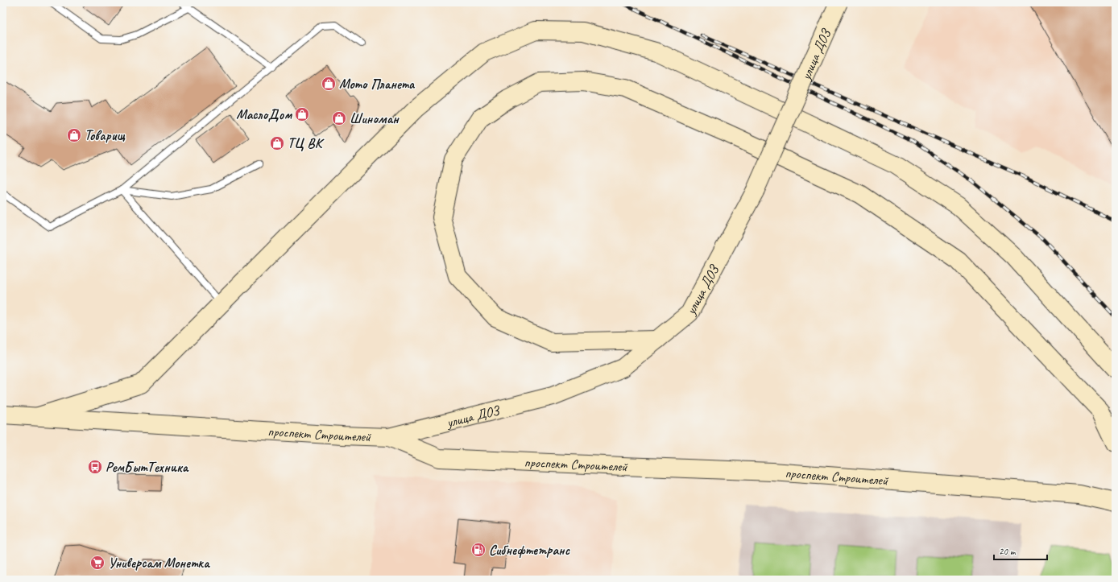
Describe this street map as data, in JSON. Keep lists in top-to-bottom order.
{
  "streets": {
    "main road": ["улица ДОЗ", "проспект Строителей"]
  },
  "crossings": [
    ["улица ДОЗ", "проспект Строителей"]
  ],
  "places": {
    "shop": [
      "Мото Планета",
      "МаслоДом",
      "Шиноман",
      "Товарищ",
      "ТЦ ВК"
    ],
    "bus stop": ["РемБытТехника"],
    "fuel station": ["Сибнефтетранс"],
    "supermarket": ["Универсам Монетка"]
  },
  "scale_bar": "20 m"
}
